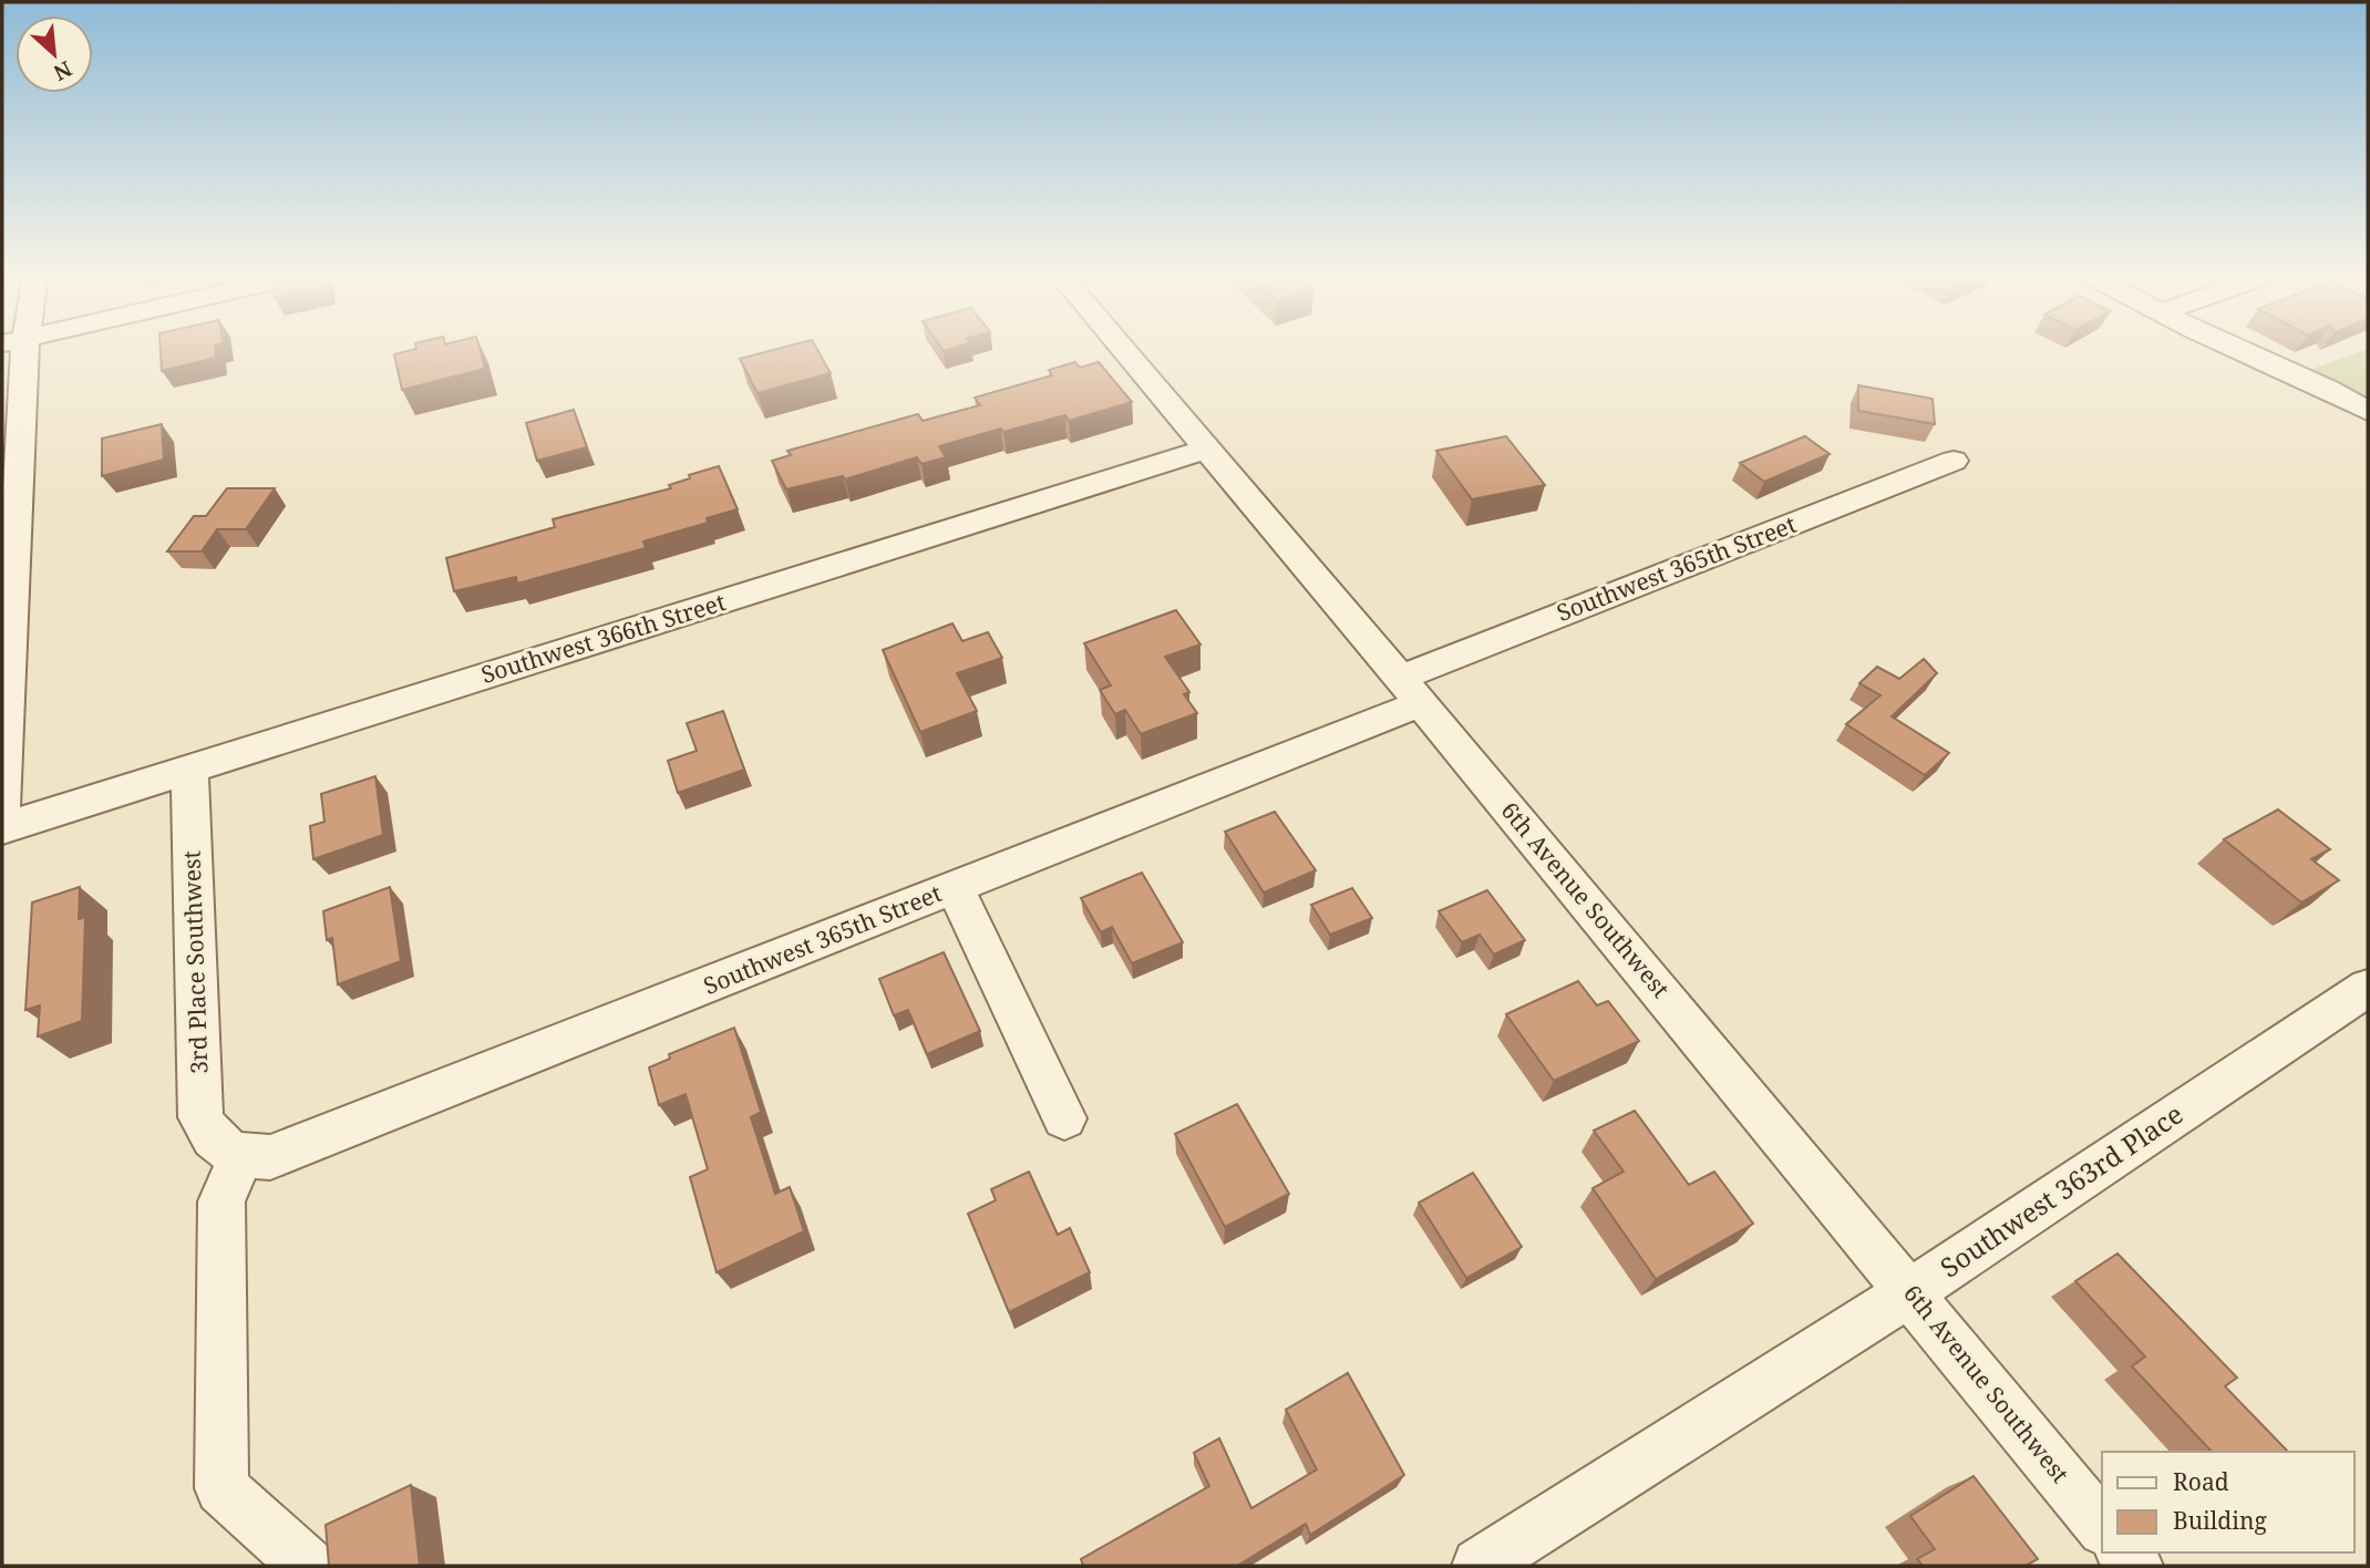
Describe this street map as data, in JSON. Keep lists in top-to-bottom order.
{
  "streets": {
    "street": [
      "Southwest 365th Street",
      "Southwest 366th Street",
      "6th Avenue Southwest",
      "3rd Place Southwest",
      "Southwest 363rd Place"
    ]
  },
  "crossings": [
    ["Southwest 365th Street", "6th Avenue Southwest"],
    ["Southwest 365th Street", "3rd Place Southwest"],
    ["Southwest 366th Street", "6th Avenue Southwest"],
    ["Southwest 366th Street", "3rd Place Southwest"],
    ["6th Avenue Southwest", "Southwest 363rd Place"]
  ],
  "legend": ["Road", "Building"],
  "north": "bottom right"
}
